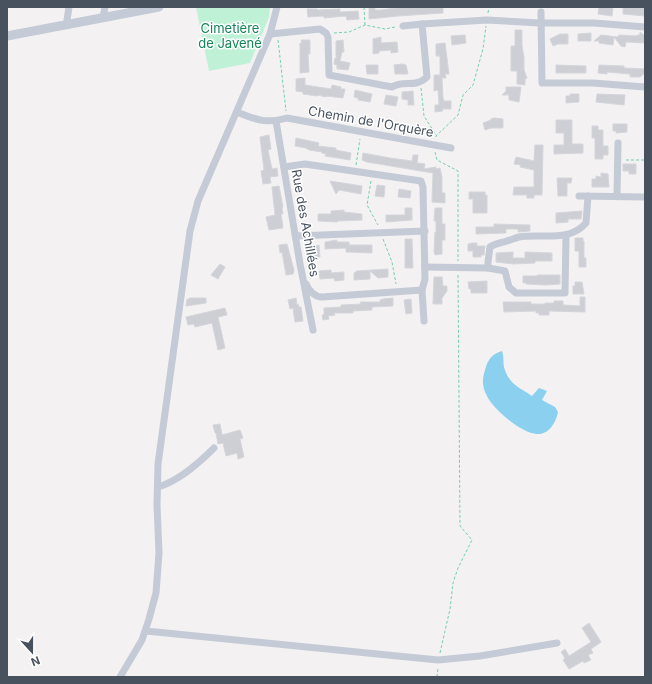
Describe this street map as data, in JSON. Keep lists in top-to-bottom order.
{
  "streets": {
    "street": ["Chemin de l'Orquère", "Rue des Achillées"]
  },
  "parks": ["Cimetière de Javené"],
  "north": "bottom"
}
